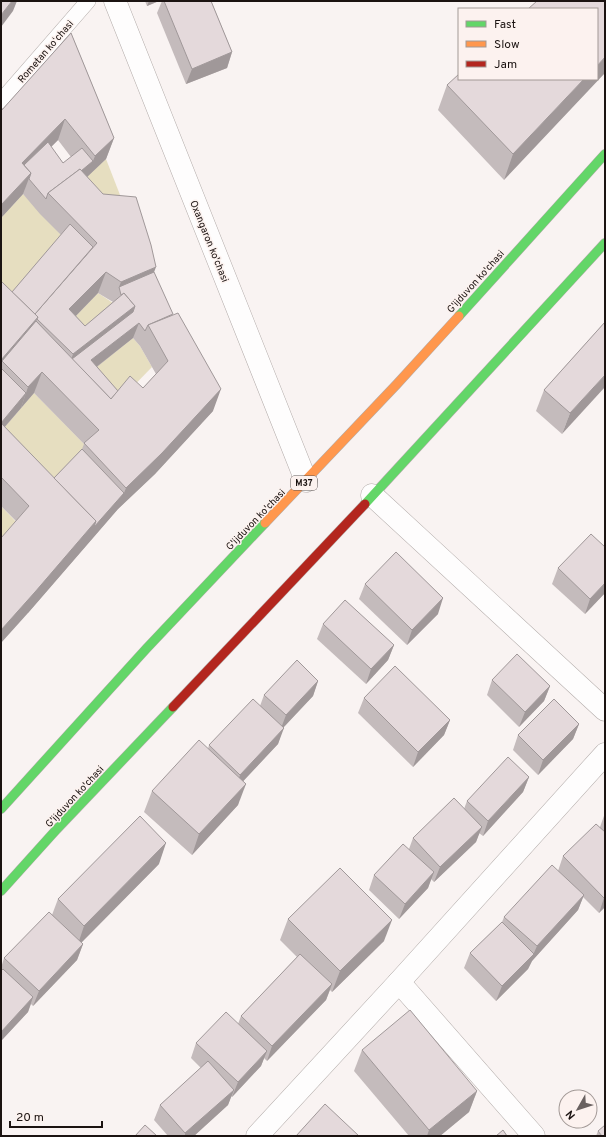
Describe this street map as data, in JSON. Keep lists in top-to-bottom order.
{
  "streets": {
    "main road": ["G'ijduvon ko'chasi", "M37"],
    "street": ["Oxangaron ko'chasi"],
    "lane": ["Rometan koʻchasi"]
  },
  "crossings": [
    ["Oxangaron ko'chasi", "G'ijduvon ko'chasi"]
  ],
  "legend": ["Fast", "Slow", "Jam"],
  "scale_bar": "20 m",
  "north": "bottom left"
}
